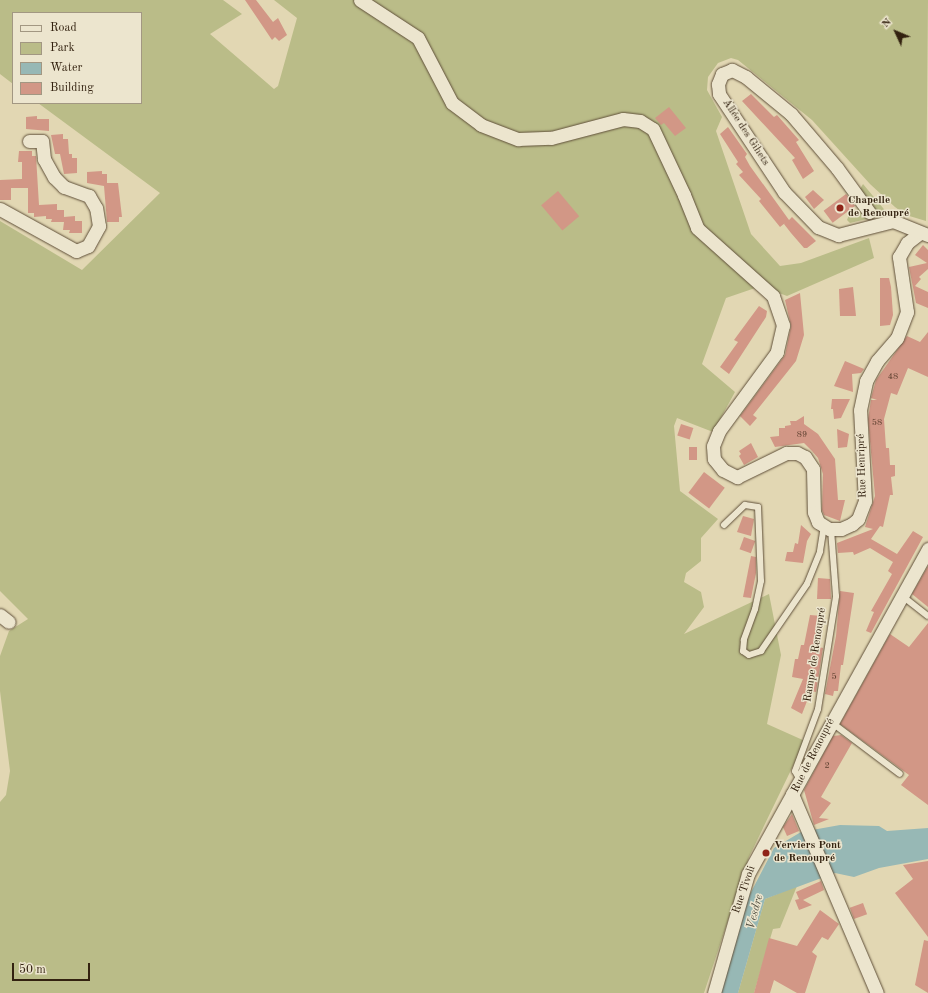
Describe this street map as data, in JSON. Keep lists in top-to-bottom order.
{
  "streets": {
    "street": [
      "Allée des Gihets",
      "Rue Henripré",
      "Rue de Renoupré",
      "Rue Tivoli"
    ],
    "lane": ["Rampe de Renoupré"]
  },
  "crossings": [
    ["Allée des Gihets", "Rue Henripré"],
    ["Rue Henripré", "Rampe de Renoupré"],
    ["Rampe de Renoupré", "Rue de Renoupré"],
    ["Rue de Renoupré", "Rue Tivoli"]
  ],
  "water": ["Vesdre"],
  "places": ["Chapelle de Renoupré", "Verviers Pont de Renoupré"],
  "house_numbers": [
    "48",
    "58",
    "89",
    "5",
    "2"
  ],
  "legend": [
    "Road",
    "Park",
    "Water",
    "Building"
  ],
  "scale_bar": "50 m",
  "north": "top left"
}
